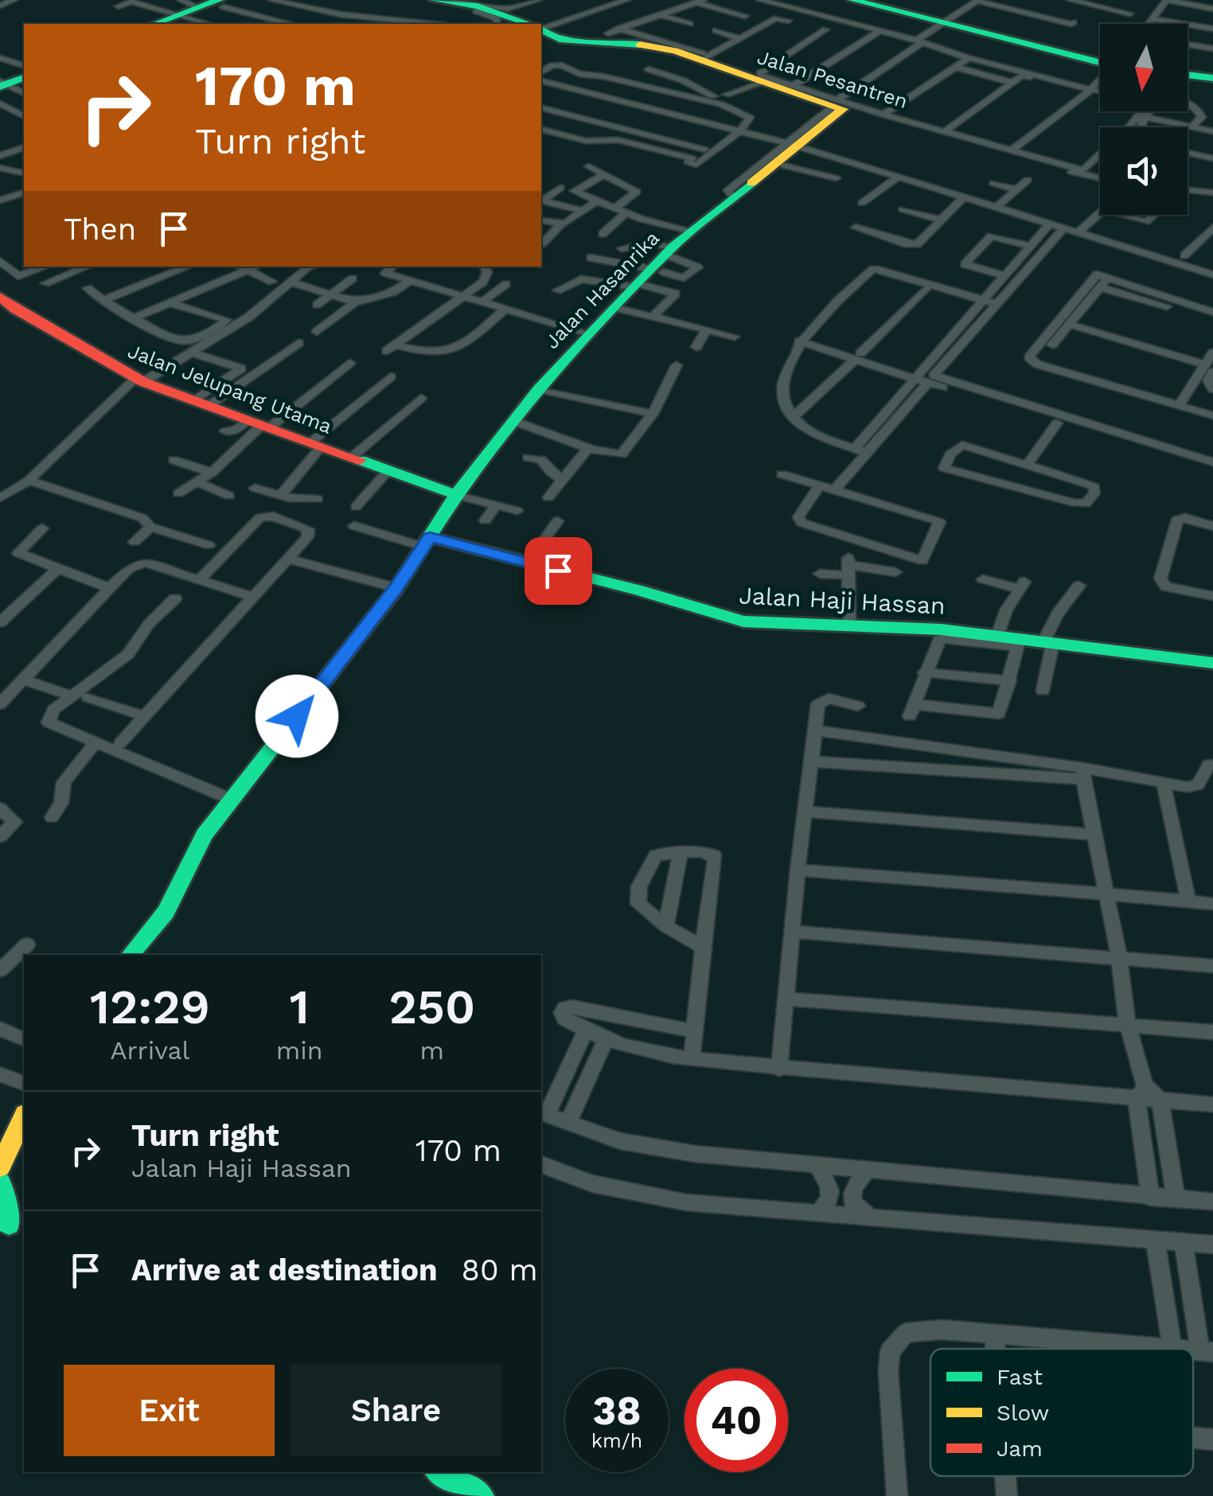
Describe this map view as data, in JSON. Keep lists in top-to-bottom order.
{
  "streets": {
    "street": [
      "Jalan Pesantren",
      "Jalan Hasanrika",
      "Jalan Jelupang Utama",
      "Jalan Haji Hassan"
    ]
  },
  "crossings": [
    ["Jalan Pesantren", "Jalan Hasanrika"],
    ["Jalan Hasanrika", "Jalan Jelupang Utama"],
    ["Jalan Hasanrika", "Jalan Haji Hassan"]
  ],
  "legend": ["Fast", "Slow", "Jam"],
  "north": "bottom",
  "page": {
    "turn": ["170 m", "Turn right"],
    "then": "Then",
    "eta": [
      "12:29",
      "Arrival",
      "1",
      "min",
      "250",
      "m"
    ],
    "list": [
      {
        "name": "Turn right",
        "note": "Jalan Haji Hassan",
        "value": "170 m"
      },
      {
        "name": "Arrive at destination",
        "value": "80 m"
      }
    ],
    "buttons": ["Exit", "Share"],
    "speed": "38 km/h",
    "limit": "40"
  }
}
